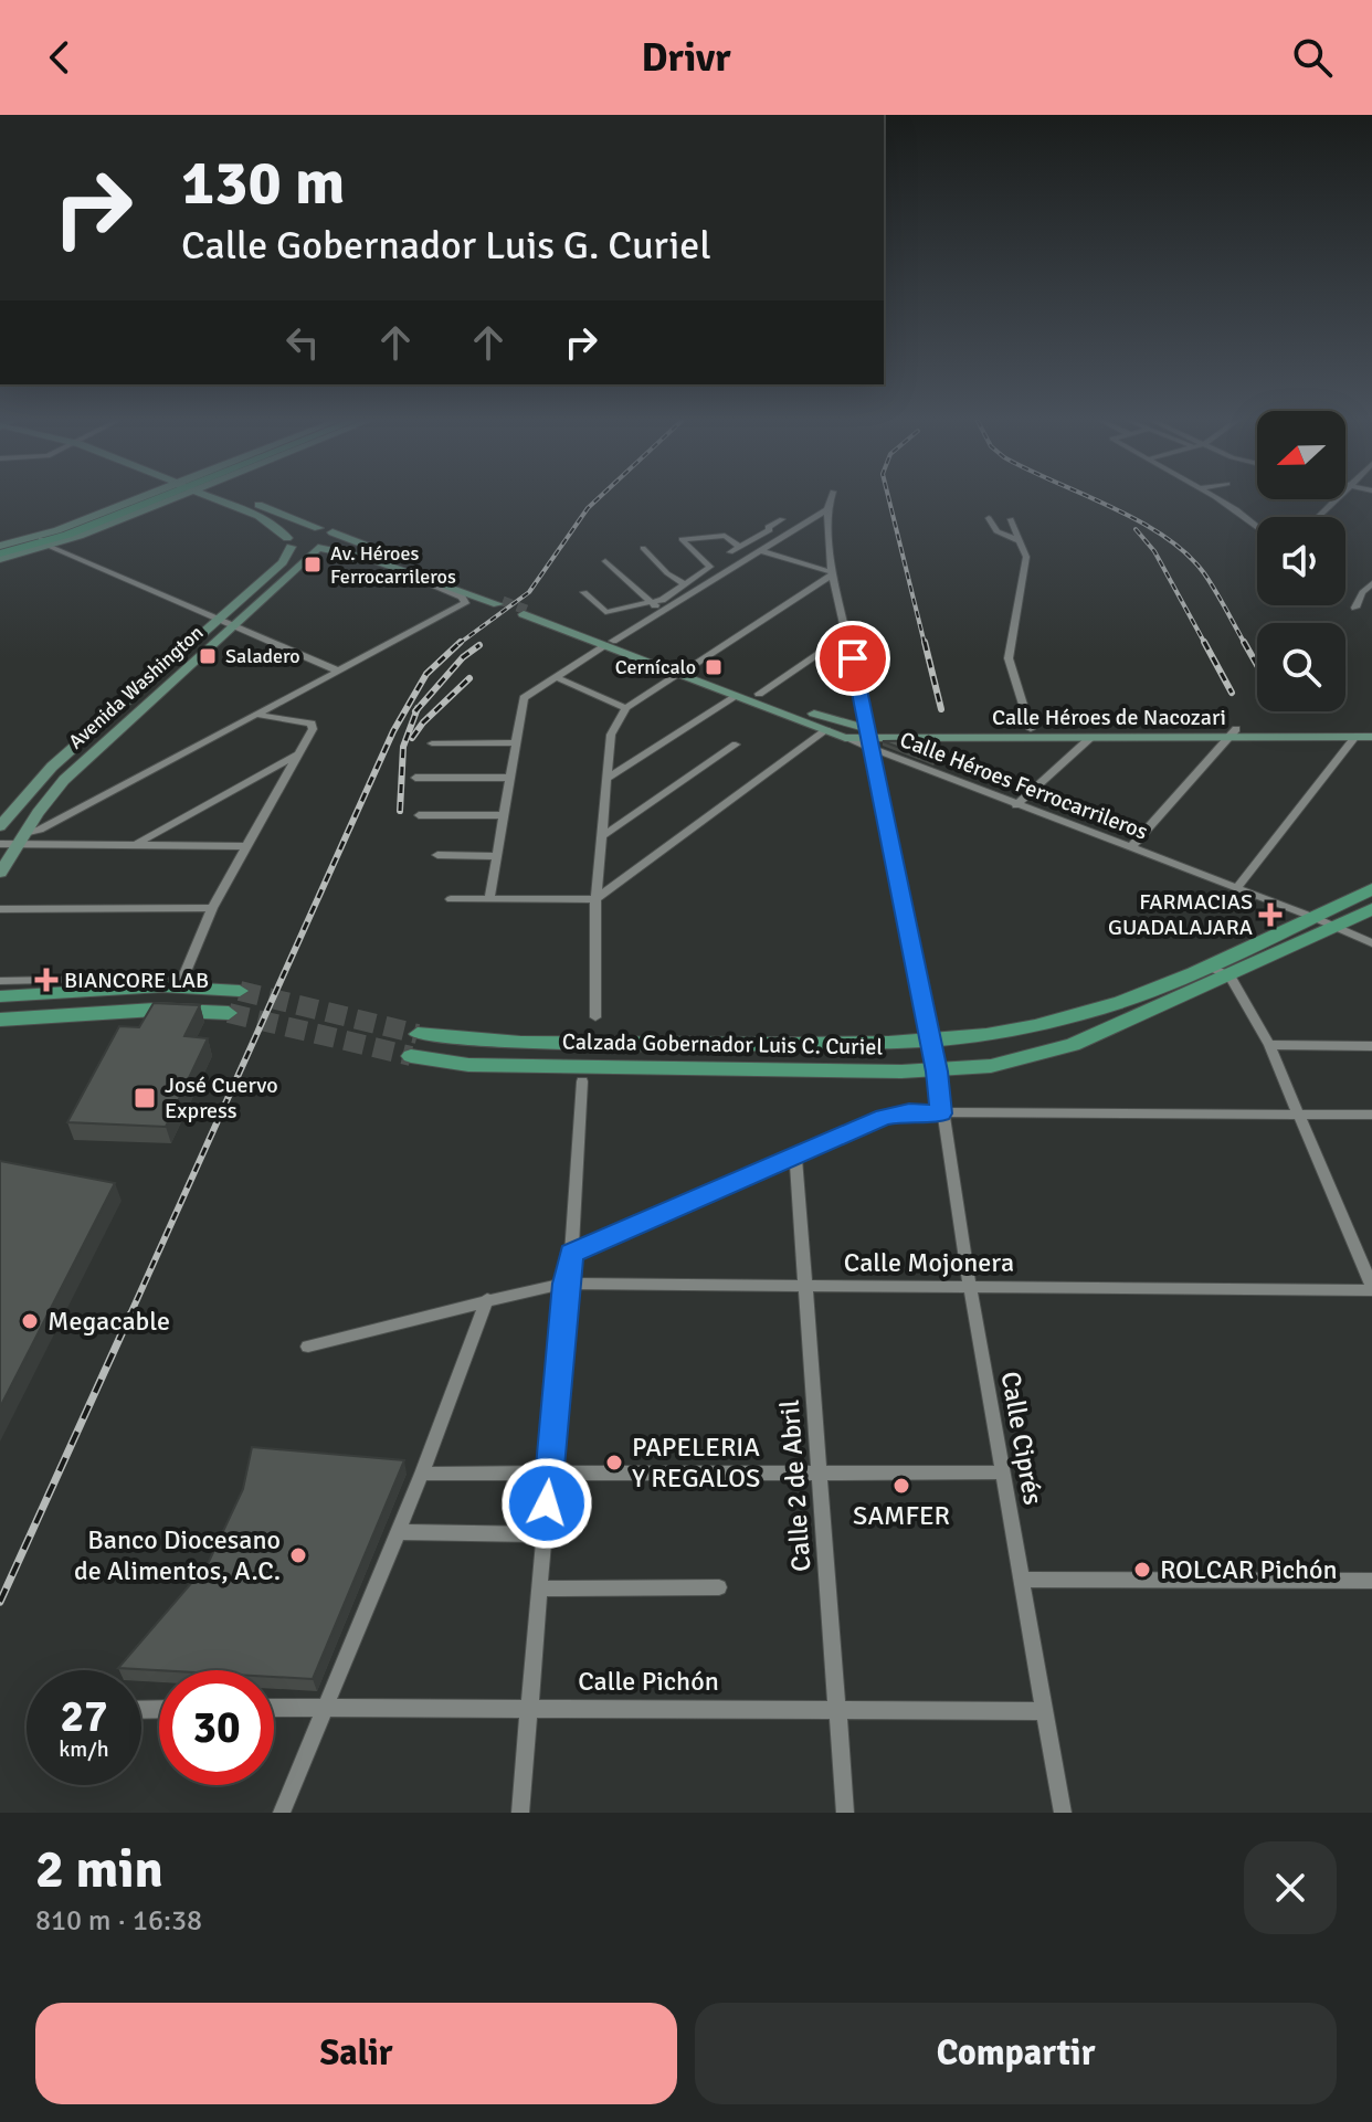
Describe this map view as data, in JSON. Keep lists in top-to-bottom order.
{
  "streets": {
    "main road": [
      "Avenida Washington",
      "Calle Héroes de Nacozari",
      "Calle Héroes Ferrocarrileros",
      "Calzada Gobernador Luis C. Curiel"
    ],
    "street": [
      "Calle Mojonera",
      "Calle Ciprés",
      "Calle 2 de Abril",
      "Calle Pichón"
    ]
  },
  "crossings": [
    ["Calle Héroes de Nacozari", "Calle Héroes Ferrocarrileros"],
    ["Calle Héroes de Nacozari", "Calle Ciprés"],
    ["Calle Héroes Ferrocarrileros", "Calzada Gobernador Luis C. Curiel"],
    ["Calle Héroes Ferrocarrileros", "Calle Ciprés"],
    ["Calzada Gobernador Luis C. Curiel", "Calle Ciprés"],
    ["Calle Mojonera", "Calle Ciprés"],
    ["Calle Mojonera", "Calle 2 de Abril"],
    ["Calle Ciprés", "Calle Pichón"],
    ["Calle 2 de Abril", "Calle Pichón"]
  ],
  "places": {
    "transit": [
      "Av. Héroes Ferrocarrileros",
      "Saladero",
      "Cernícalo",
      "José Cuervo Express"
    ],
    "health": ["FARMACIAS GUADALAJARA", "BIANCORE LAB"],
    "other": [
      "Megacable",
      "PAPELERIA Y REGALOS",
      "SAMFER",
      "Banco Diocesano de Alimentos, A.C.",
      "ROLCAR Pichón"
    ]
  },
  "north": "left",
  "page": {
    "header": "Drivr",
    "turn": ["130 m", "Calle Gobernador Luis G. Curiel"],
    "speed": "27 km/h",
    "limit": "30",
    "heading": ["2 min", "810 m · 16:38"],
    "buttons": ["Salir", "Compartir"]
  }
}
